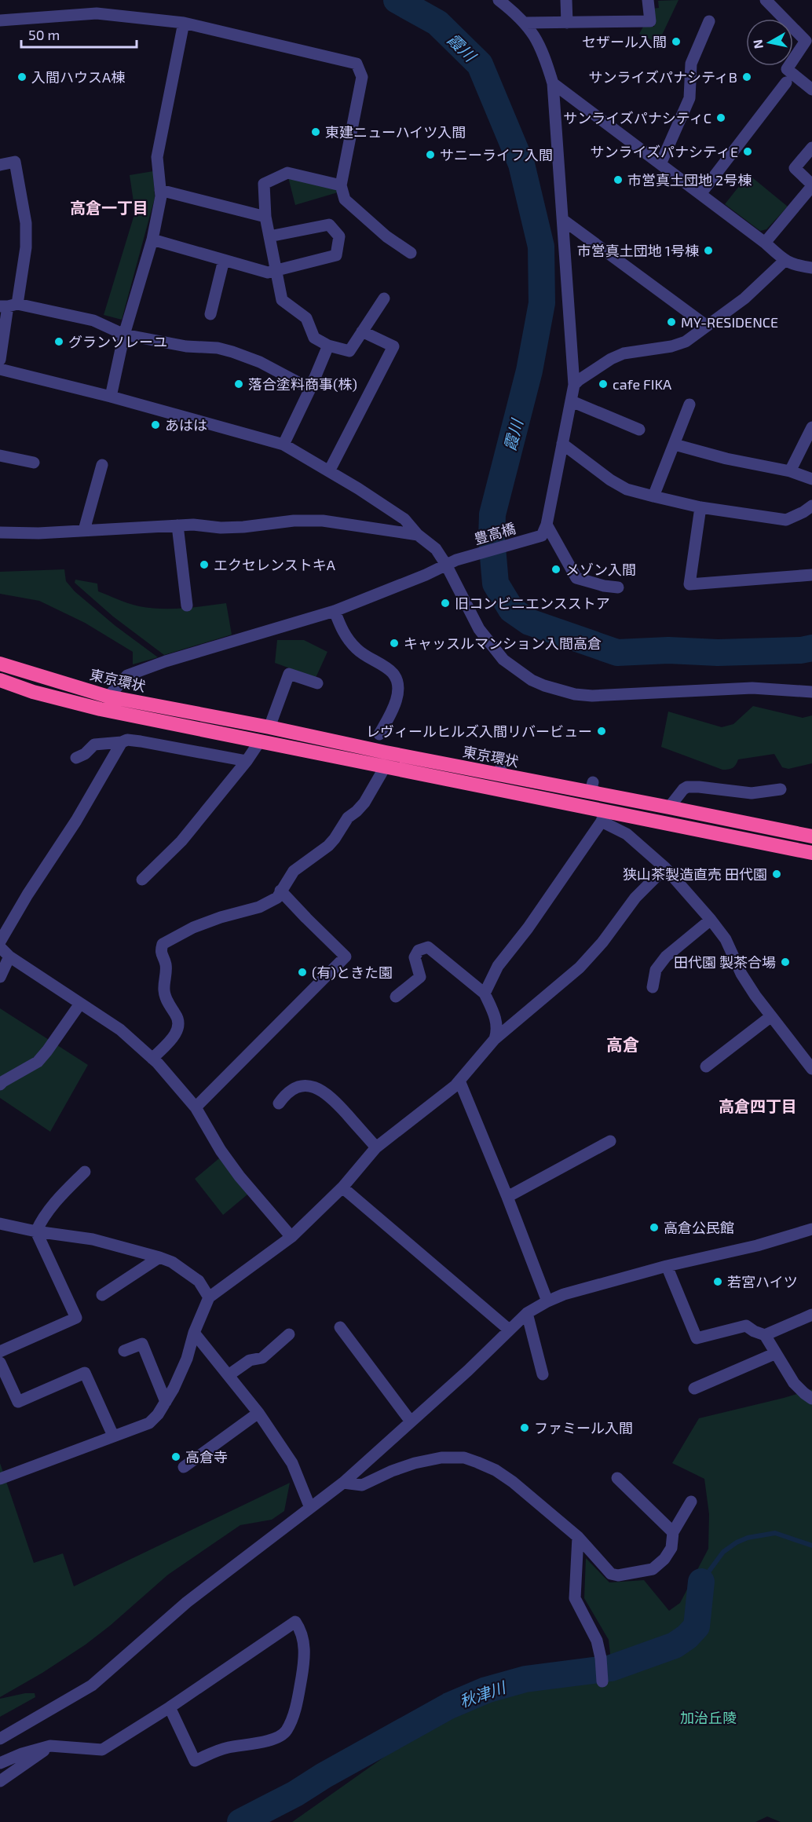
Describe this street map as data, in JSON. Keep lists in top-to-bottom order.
{
  "streets": {
    "highway": ["東京環状"],
    "street": ["豊高橋"]
  },
  "crossings": [
    ["豊高橋", "東京環状"]
  ],
  "districts": ["高倉一丁目", "高倉", "高倉四丁目"],
  "water": ["霞川", "秋津川"],
  "parks": ["加治丘陵"],
  "places": [
    "セザール入間",
    "入間ハウスA棟",
    "サンライズパナシティB",
    "サンライズパナシティC",
    "東建ニューハイツ入間",
    "サンライズパナシティE",
    "サニーライフ入間",
    "市営真土団地 2号棟",
    "市営真土団地 1号棟",
    "MY-RESIDENCE",
    "グランソレーユ",
    "落合塗料商事(株)",
    "cafe FIKA",
    "あはは",
    "エクセレンストキA",
    "メゾン入間",
    "旧コンビニエンスストア",
    "キャッスルマンション入間高倉",
    "レヴィールヒルズ入間リバービュー",
    "狭山茶製造直売 田代園",
    "田代園 製茶合場",
    "(有)ときた園",
    "高倉公民館",
    "若宮ハイツ",
    "ファミール入間",
    "高倉寺"
  ],
  "scale_bar": "50 m",
  "north": "left"
}
